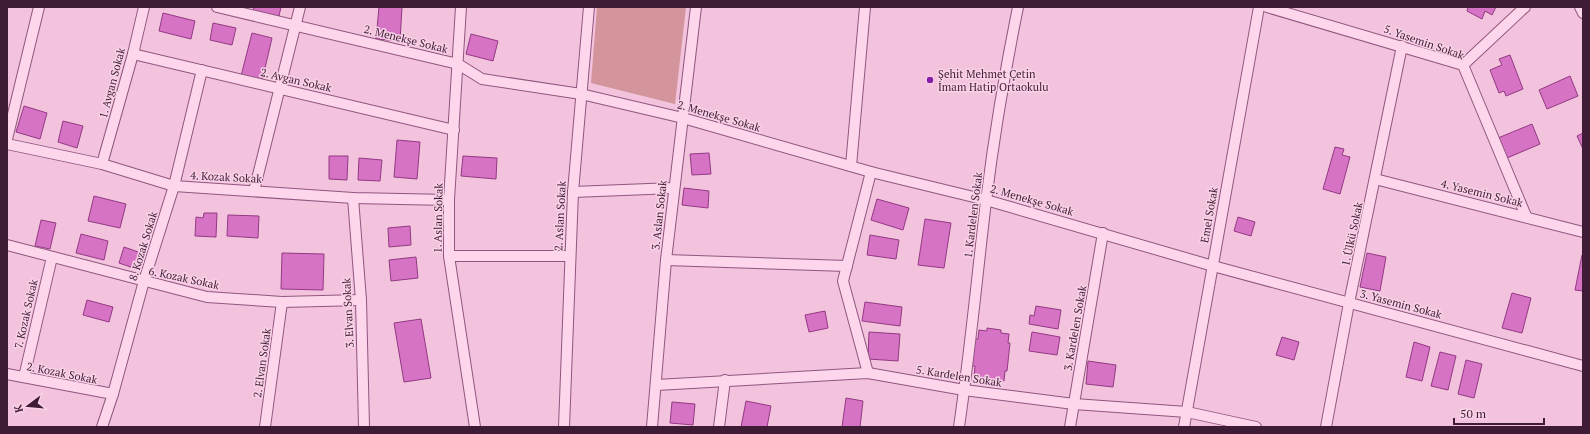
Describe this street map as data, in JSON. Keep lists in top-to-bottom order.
{
  "streets": {
    "street": [
      "2. Menekşe Sokak",
      "5. Yasemin Sokak",
      "2. Avgan Sokak",
      "1. Avgan Sokak",
      "4. Kozak Sokak",
      "4. Yasemin Sokak",
      "3. Aslan Sokak",
      "1. Kardelen Sokak",
      "Emel Sokak",
      "2. Aslan Sokak",
      "1. Aslan Sokak",
      "1. Ülkü Sokak",
      "8. Kozak Sokak",
      "6. Kozak Sokak",
      "3. Yasemin Sokak",
      "3. Elvan Sokak",
      "7. Kozak Sokak",
      "3. Kardelen Sokak",
      "2. Elvan Sokak",
      "2. Kozak Sokak",
      "5. Kardelen Sokak"
    ]
  },
  "crossings": [
    ["2. Menekşe Sokak", "3. Aslan Sokak"],
    ["2. Menekşe Sokak", "1. Kardelen Sokak"],
    ["2. Menekşe Sokak", "Emel Sokak"],
    ["2. Menekşe Sokak", "2. Aslan Sokak"],
    ["2. Menekşe Sokak", "1. Aslan Sokak"],
    ["2. Menekşe Sokak", "3. Yasemin Sokak"],
    ["2. Menekşe Sokak", "3. Kardelen Sokak"],
    ["5. Yasemin Sokak", "4. Yasemin Sokak"],
    ["5. Yasemin Sokak", "1. Ülkü Sokak"],
    ["2. Avgan Sokak", "1. Avgan Sokak"],
    ["2. Avgan Sokak", "1. Aslan Sokak"],
    ["2. Avgan Sokak", "8. Kozak Sokak"],
    ["1. Avgan Sokak", "4. Kozak Sokak"],
    ["4. Kozak Sokak", "1. Aslan Sokak"],
    ["4. Kozak Sokak", "8. Kozak Sokak"],
    ["4. Kozak Sokak", "3. Elvan Sokak"],
    ["4. Yasemin Sokak", "1. Ülkü Sokak"],
    ["3. Aslan Sokak", "5. Kardelen Sokak"],
    ["1. Kardelen Sokak", "5. Kardelen Sokak"],
    ["Emel Sokak", "3. Yasemin Sokak"],
    ["Emel Sokak", "5. Kardelen Sokak"],
    ["1. Ülkü Sokak", "3. Yasemin Sokak"],
    ["8. Kozak Sokak", "6. Kozak Sokak"],
    ["8. Kozak Sokak", "2. Kozak Sokak"],
    ["6. Kozak Sokak", "3. Elvan Sokak"],
    ["6. Kozak Sokak", "7. Kozak Sokak"],
    ["6. Kozak Sokak", "2. Elvan Sokak"],
    ["7. Kozak Sokak", "2. Kozak Sokak"],
    ["3. Kardelen Sokak", "5. Kardelen Sokak"]
  ],
  "places": ["Şehit Mehmet Çetin İmam Hatip Ortaokulu"],
  "scale_bar": "50 m",
  "north": "left"
}
